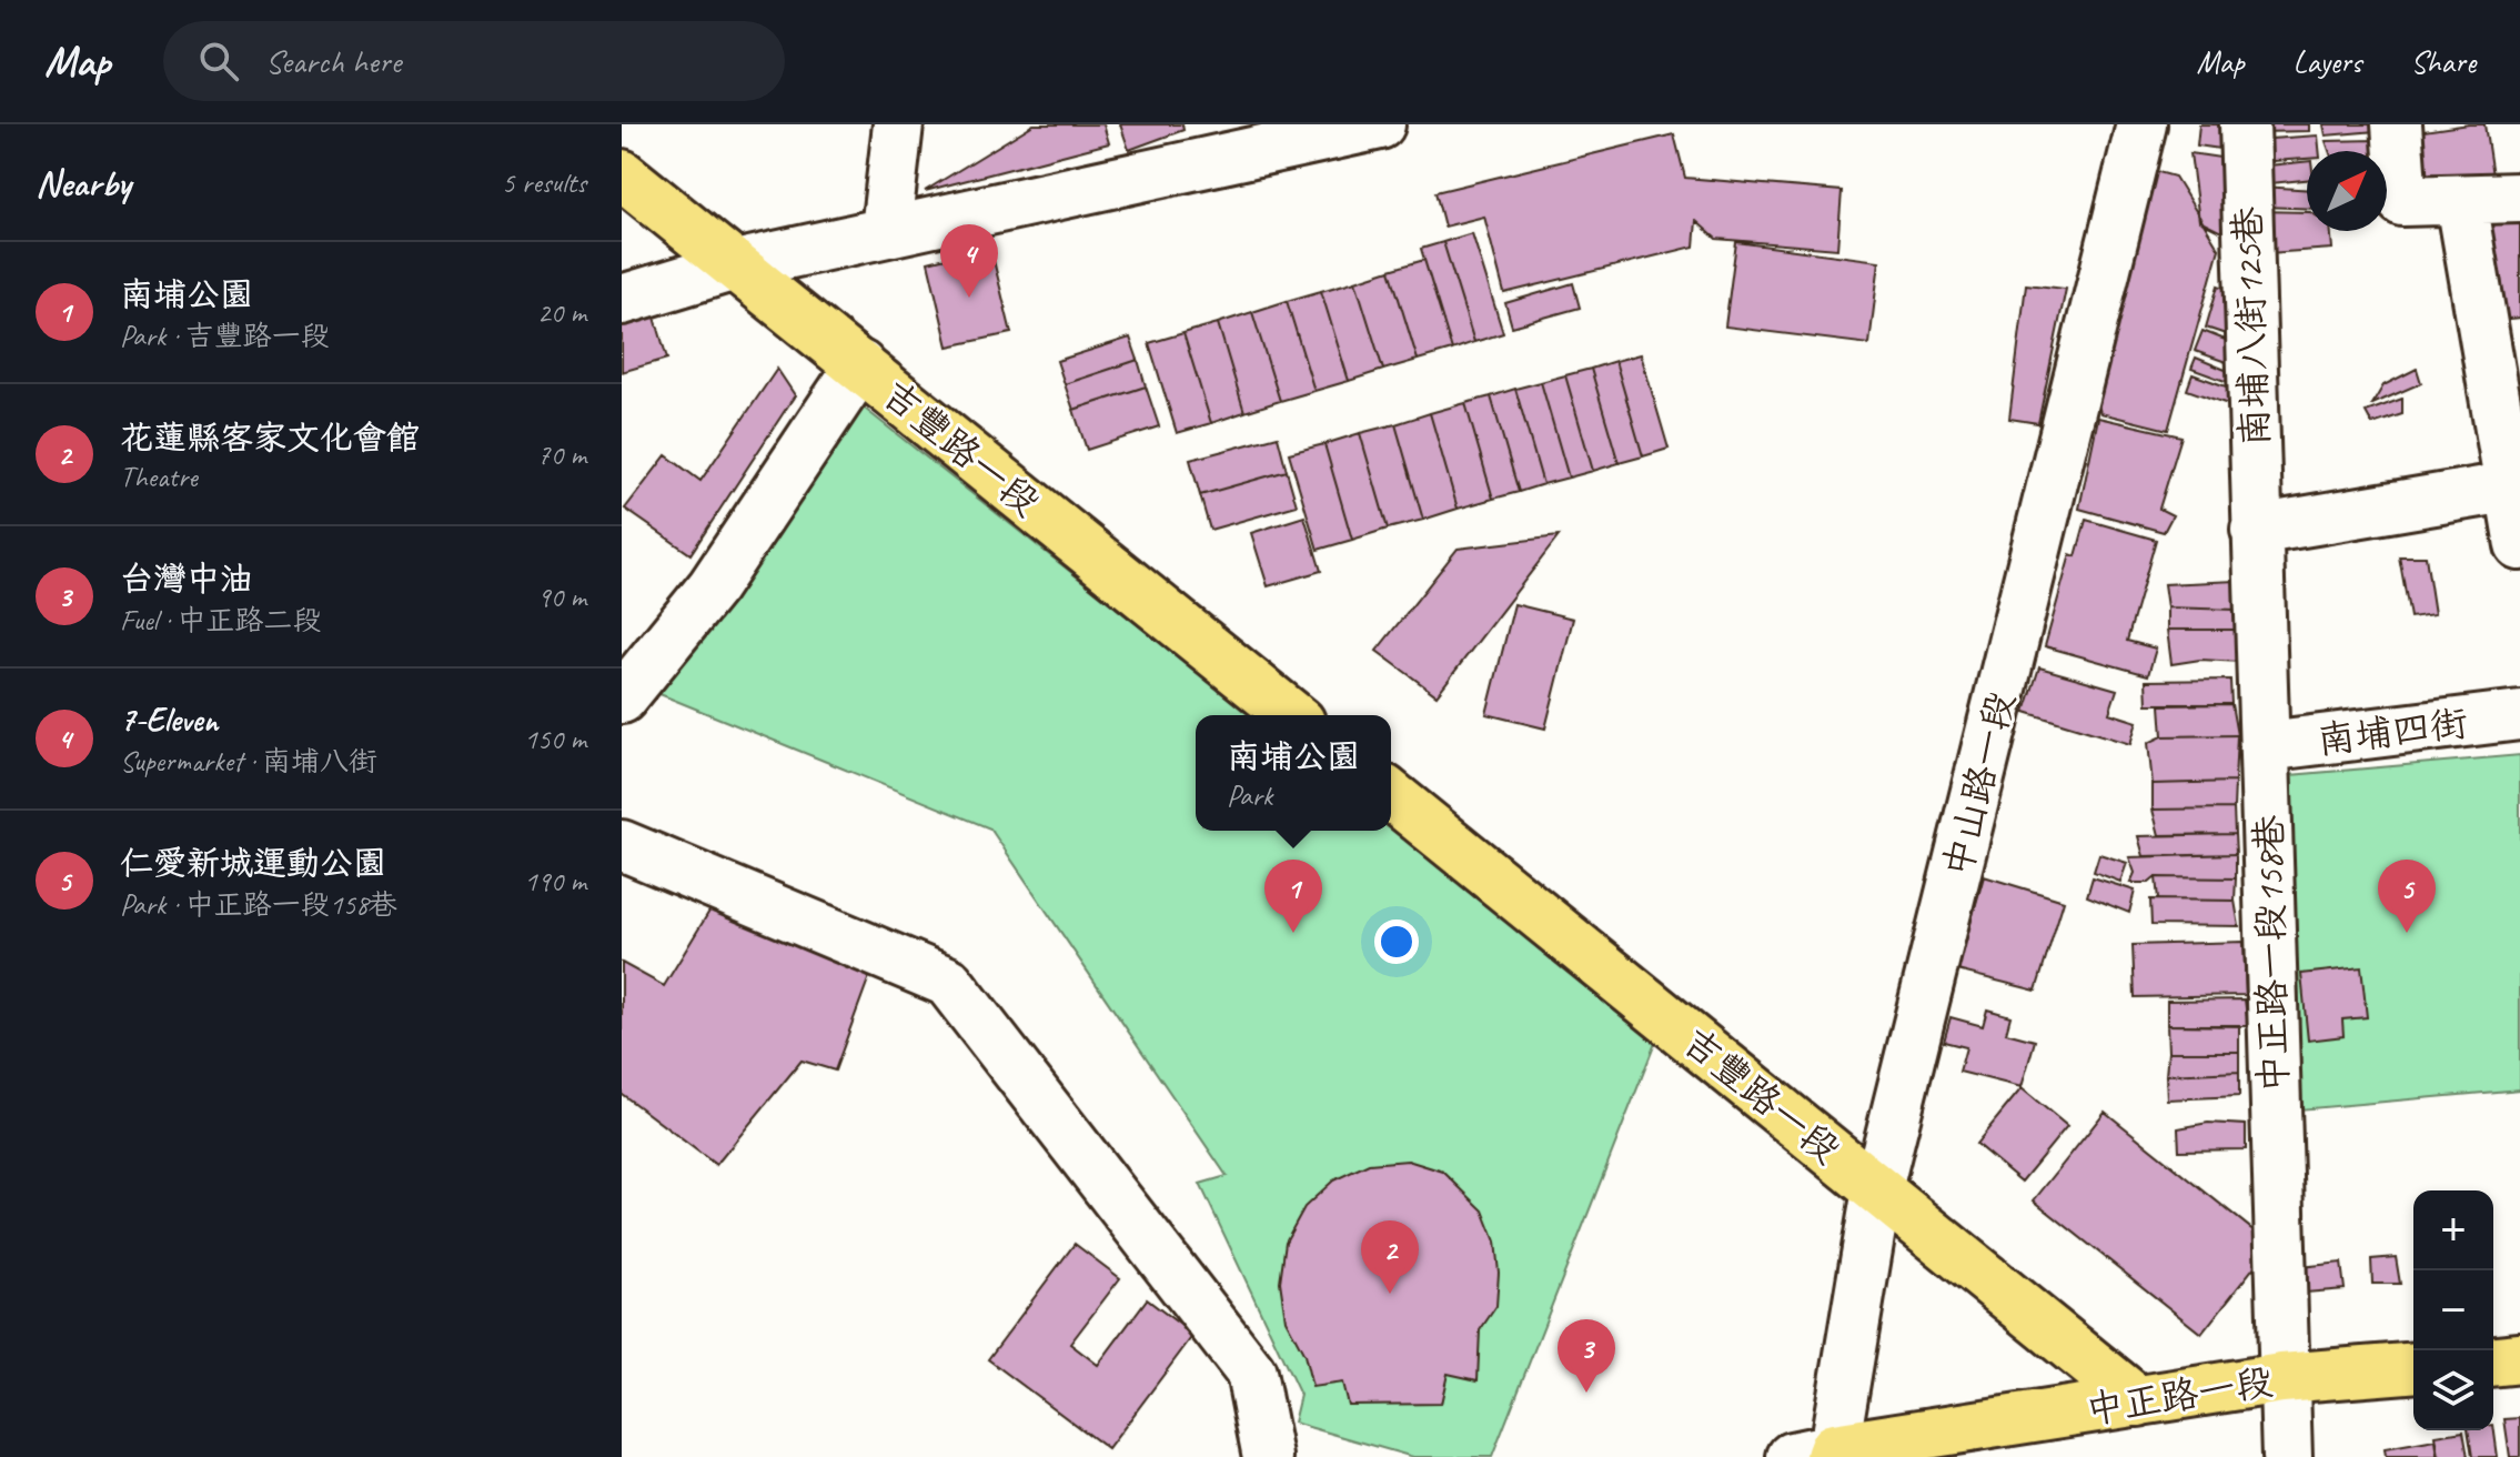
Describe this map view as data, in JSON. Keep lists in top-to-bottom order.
{
  "streets": {
    "main road": ["吉豐路一段", "中正路一段"],
    "street": [
      "南埔八街125巷",
      "南埔四街",
      "中山路一段",
      "中正路一段158巷"
    ]
  },
  "crossings": [
    ["南埔八街125巷", "中正路一段158巷"],
    ["吉豐路一段", "中山路一段"],
    ["吉豐路一段", "中正路一段"],
    ["南埔四街", "中正路一段158巷"],
    ["中山路一段", "中正路一段"],
    ["中正路一段158巷", "中正路一段"]
  ],
  "north": "top right",
  "page": {
    "header": "Map",
    "search": "Search here",
    "nav": ["Map", "Layers", "Share"],
    "heading": ["Nearby", "5 results"],
    "pins": [
      "4",
      "1",
      "5",
      "2",
      "3"
    ],
    "list": [
      {
        "mark": "1",
        "name": "南埔公園",
        "note": "Park · 吉豐路一段",
        "value": "20 m"
      },
      {
        "mark": "2",
        "name": "花蓮縣客家文化會館",
        "note": "Theatre",
        "value": "70 m"
      },
      {
        "mark": "3",
        "name": "台灣中油",
        "note": "Fuel · 中正路二段",
        "value": "90 m"
      },
      {
        "mark": "4",
        "name": "7-Eleven",
        "note": "Supermarket · 南埔八街",
        "value": "150 m"
      },
      {
        "mark": "5",
        "name": "仁愛新城運動公園",
        "note": "Park · 中正路一段158巷",
        "value": "190 m"
      }
    ],
    "popup": ["南埔公園", "Park"],
    "map_buttons": ["+", "−"]
  }
}
